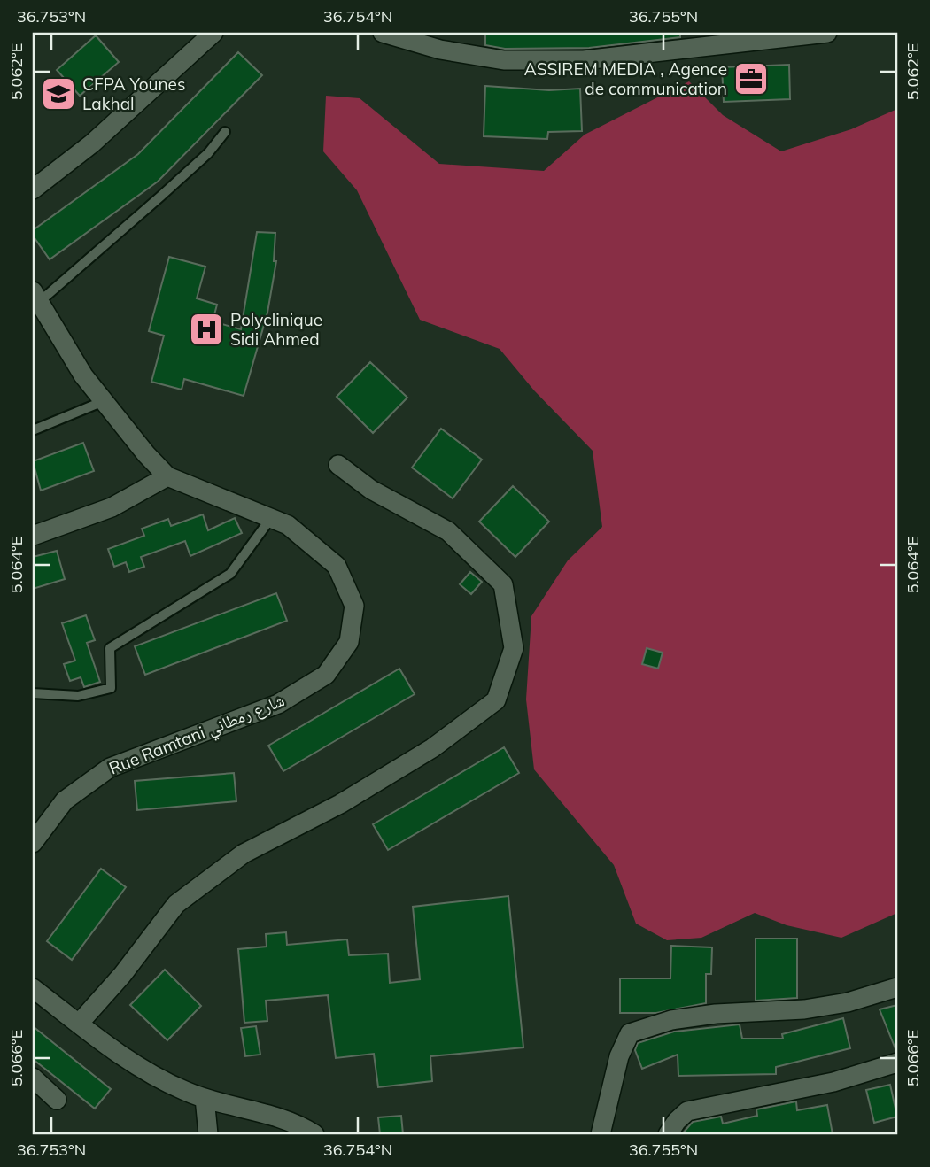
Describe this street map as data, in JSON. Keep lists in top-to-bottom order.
{
  "streets": {
    "street": ["Rue Ramtani شارع رمطاني"]
  },
  "places": {
    "office": ["ASSIREM MEDIA , Agence de communication"],
    "school or university": ["CFPA Younes Lakhal"],
    "hospital": ["Polyclinique Sidi Ahmed"]
  },
  "coordinates": [
    "36.753°N",
    "36.754°N",
    "36.755°N",
    "5.062°E",
    "5.064°E",
    "5.066°E"
  ]
}
